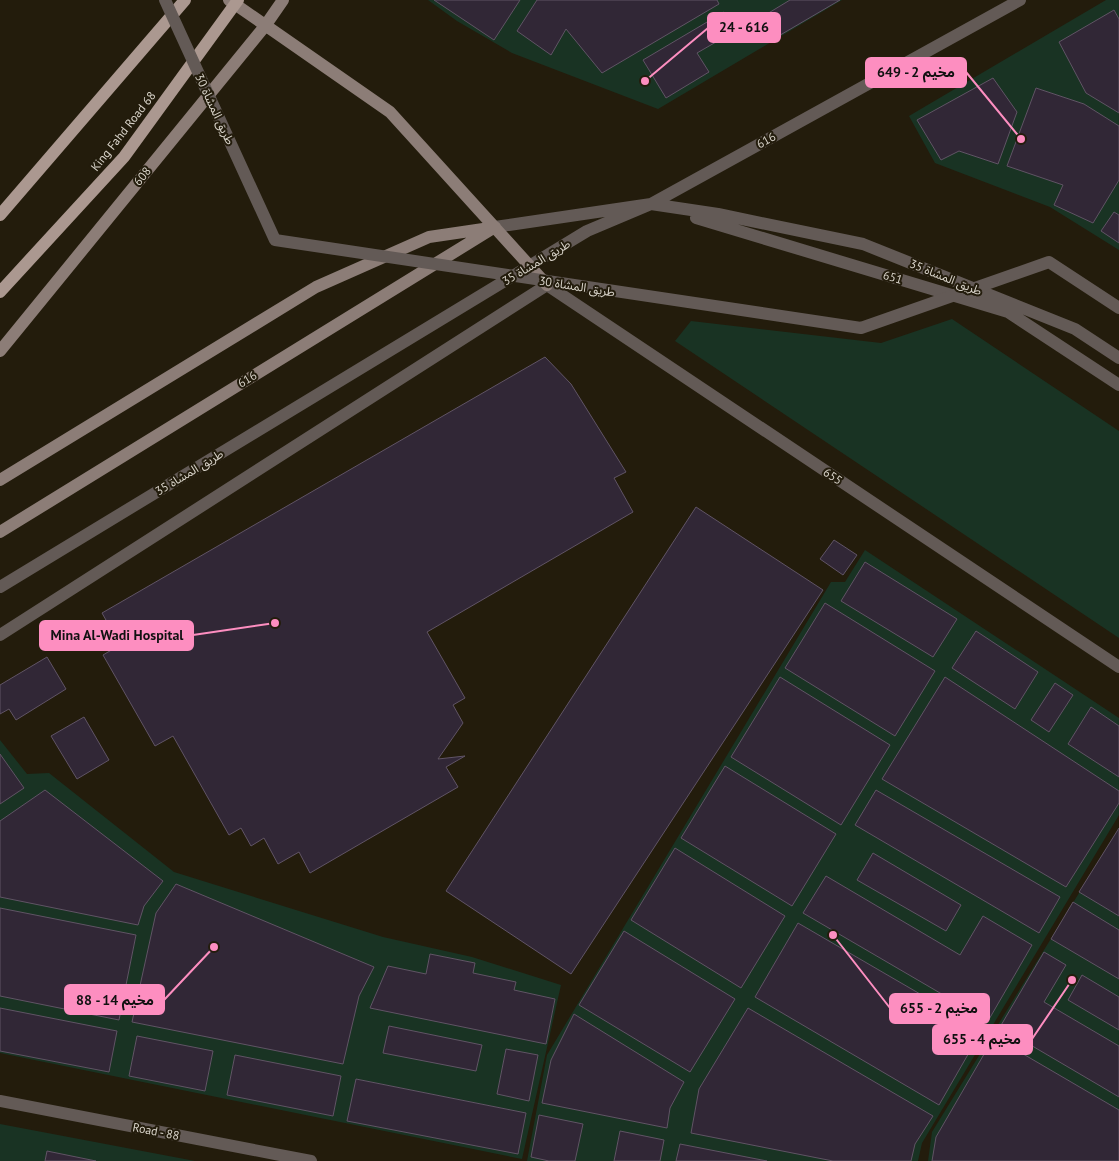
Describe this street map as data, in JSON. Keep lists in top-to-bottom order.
{
  "streets": {
    "main road": ["King Fahd Road 68", "616", "608"],
    "street": [
      "طريق المشاة 30",
      "طريق المشاة 35",
      "651",
      "655",
      "Road - 88"
    ]
  },
  "crossings": [
    ["616", "طريق المشاة 35"],
    ["616", "651"],
    ["طريق المشاة 35", "651"]
  ],
  "places": [
    "24 - 616",
    "مخيم 2 - 649",
    "Mina Al-Wadi Hospital",
    "مخيم 2 - 655",
    "مخيم 14 - 88",
    "مخيم 4 - 655"
  ]
}
